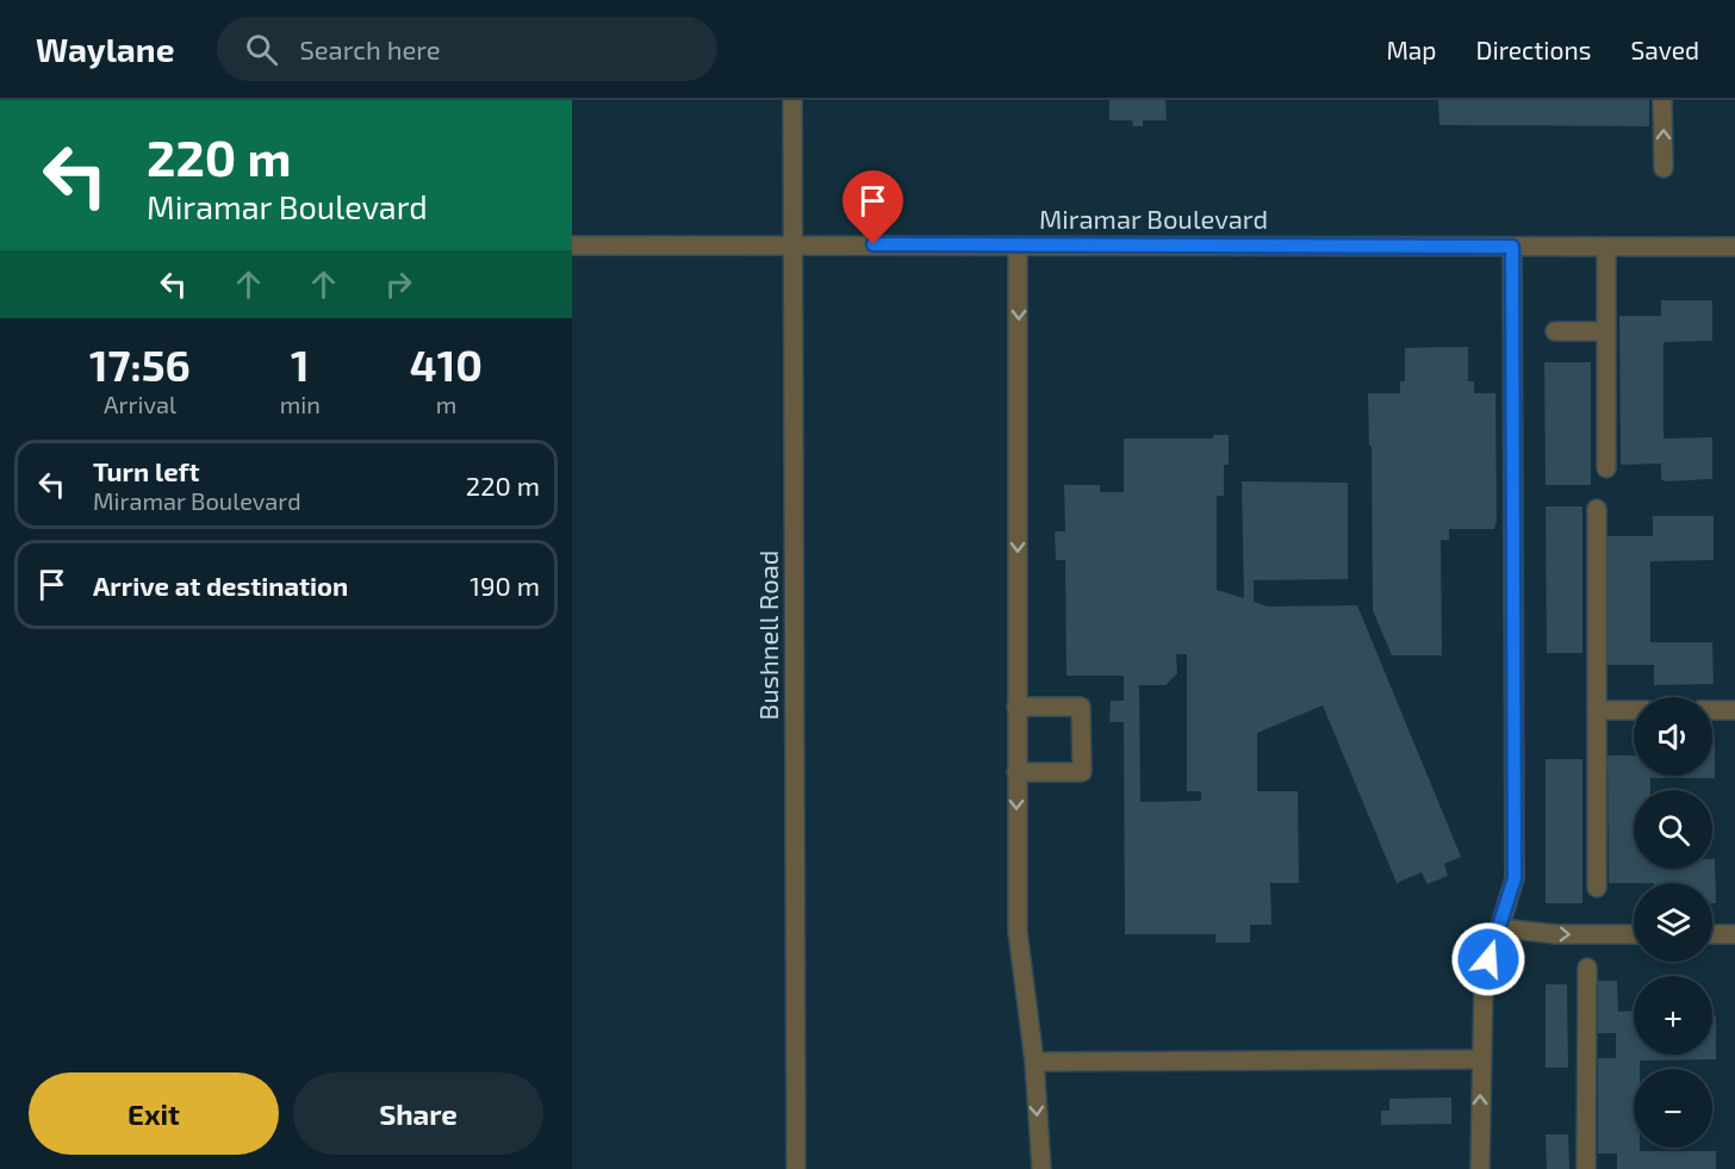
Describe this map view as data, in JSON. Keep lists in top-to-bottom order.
{
  "streets": {
    "street": ["Miramar Boulevard", "Bushnell Road"]
  },
  "crossings": [
    ["Miramar Boulevard", "Bushnell Road"]
  ],
  "page": {
    "header": "Waylane",
    "search": "Search here",
    "nav": ["Map", "Directions", "Saved"],
    "turn": ["220 m", "Miramar Boulevard"],
    "eta": [
      "17:56",
      "Arrival",
      "1",
      "min",
      "410",
      "m"
    ],
    "list": [
      {
        "name": "Turn left",
        "note": "Miramar Boulevard",
        "value": "220 m"
      },
      {
        "name": "Arrive at destination",
        "value": "190 m"
      }
    ],
    "map_buttons": ["+", "−"],
    "buttons": ["Exit", "Share"]
  }
}
